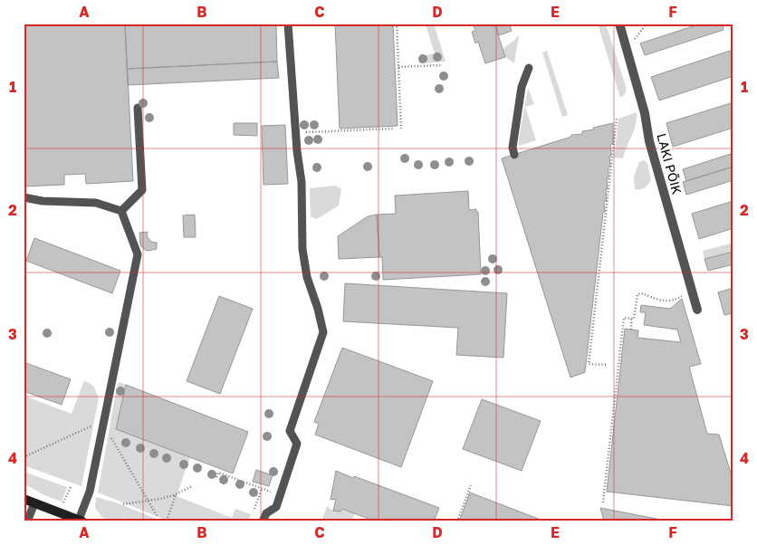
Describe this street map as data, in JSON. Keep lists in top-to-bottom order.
{
  "streets": {
    "street": ["LAKI PÕIK"]
  },
  "grid": {
    "columns": [
      "A",
      "B",
      "C",
      "D",
      "E",
      "F"
    ],
    "rows": [
      "1",
      "2",
      "3",
      "4"
    ]
  }
}
